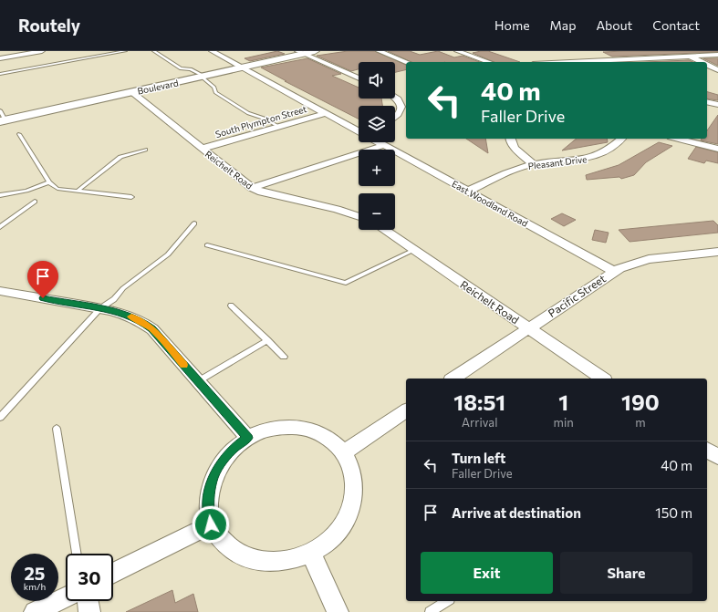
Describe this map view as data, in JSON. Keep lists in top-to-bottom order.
{
  "streets": {
    "street": [
      "Boulevard",
      "South Plympton Street",
      "Pleasant Drive",
      "Reichelt Road",
      "East Woodland Road",
      "Pacific Street"
    ]
  },
  "crossings": [
    ["Boulevard", "Reichelt Road"],
    ["Boulevard", "East Woodland Road"],
    ["South Plympton Street", "Reichelt Road"],
    ["South Plympton Street", "East Woodland Road"],
    ["Pleasant Drive", "East Woodland Road"],
    ["Reichelt Road", "Pacific Street"],
    ["East Woodland Road", "Pacific Street"]
  ],
  "page": {
    "header": "Routely",
    "nav": [
      "Home",
      "Map",
      "About",
      "Contact"
    ],
    "map_buttons": ["+", "−"],
    "turn": ["40 m", "Faller Drive"],
    "eta": [
      "18:51",
      "Arrival",
      "1",
      "min",
      "190",
      "m"
    ],
    "list": [
      {
        "name": "Turn left",
        "note": "Faller Drive",
        "value": "40 m"
      },
      {
        "name": "Arrive at destination",
        "value": "150 m"
      }
    ],
    "buttons": ["Exit", "Share"],
    "speed": "25 km/h",
    "limit": "30"
  }
}
